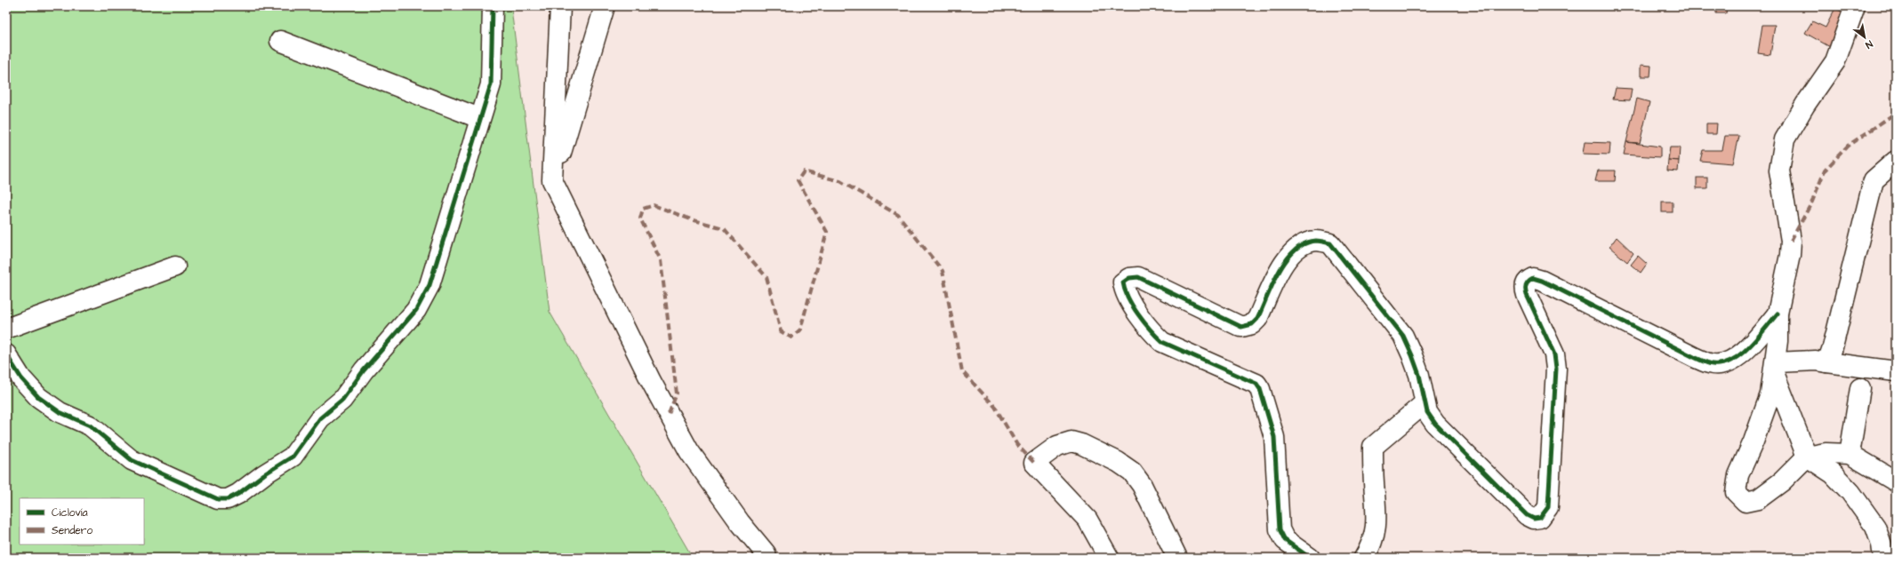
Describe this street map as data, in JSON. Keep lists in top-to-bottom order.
{
  "legend": ["Ciclovía", "Sendero"],
  "north": "bottom right"
}
